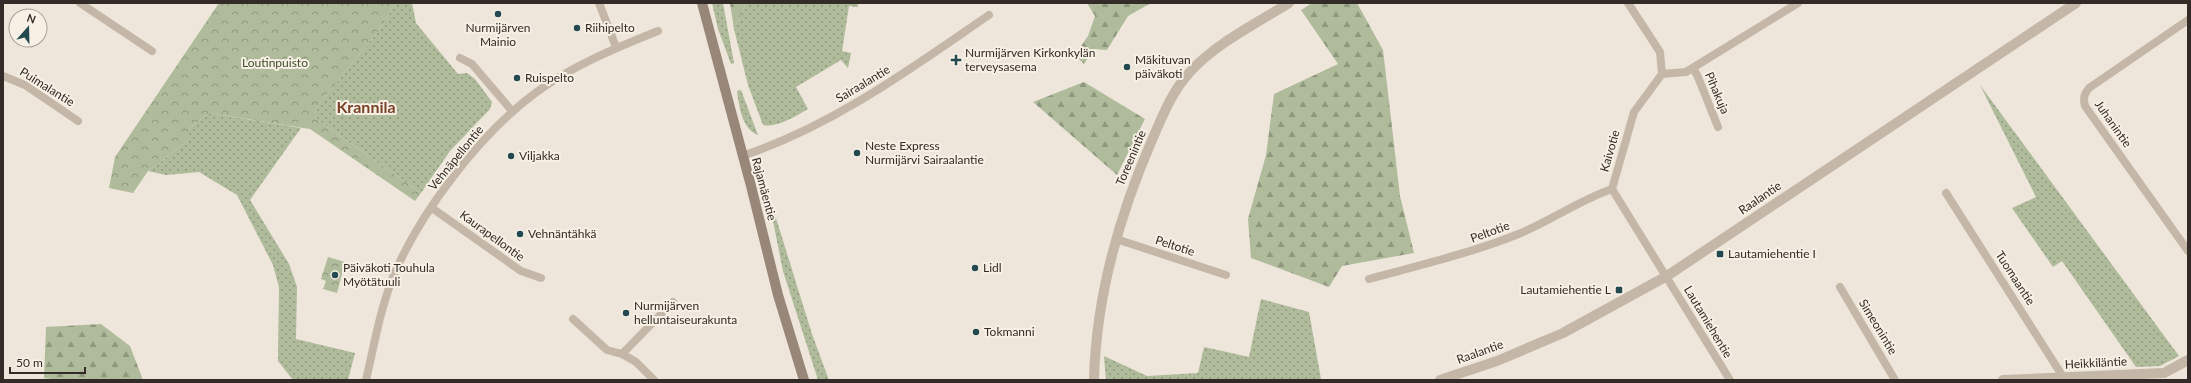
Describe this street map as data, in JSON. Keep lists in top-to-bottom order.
{
  "streets": {
    "main road": ["Rajamäentie"],
    "street": [
      "Sairaalantie",
      "Puimalantie",
      "Pihakuja",
      "Juhanintie",
      "Kaivotie",
      "Vehnäpellontie",
      "Toreenintie",
      "Raalantie",
      "Peltotie",
      "Kaurapellontie",
      "Tuomaantie",
      "Lautamiehentie",
      "Simeonintie",
      "Heikkiläntie"
    ]
  },
  "crossings": [
    ["Sairaalantie", "Rajamäentie"],
    ["Kaivotie", "Raalantie"],
    ["Kaivotie", "Peltotie"],
    ["Kaivotie", "Lautamiehentie"],
    ["Vehnäpellontie", "Kaurapellontie"],
    ["Toreenintie", "Peltotie"],
    ["Raalantie", "Lautamiehentie"],
    ["Tuomaantie", "Heikkiläntie"]
  ],
  "districts": ["Krannila"],
  "parks": ["Loutinpuisto"],
  "places": {
    "other": [
      "Nurmijärven Mainio",
      "Riihipelto",
      "Mäkituvan päiväkoti",
      "Ruispelto",
      "Neste Express Nurmijärvi Sairaalantie",
      "Viljakka",
      "Vehnäntähkä",
      "Lidl",
      "Päiväkoti Touhula Myötätuuli",
      "Nurmijärven helluntaiseurakunta",
      "Tokmanni"
    ],
    "health": ["Nurmijärven Kirkonkylän terveysasema"],
    "transit": ["Lautamiehentie I", "Lautamiehentie L"]
  },
  "scale_bar": "50 m",
  "north": "top"
}
